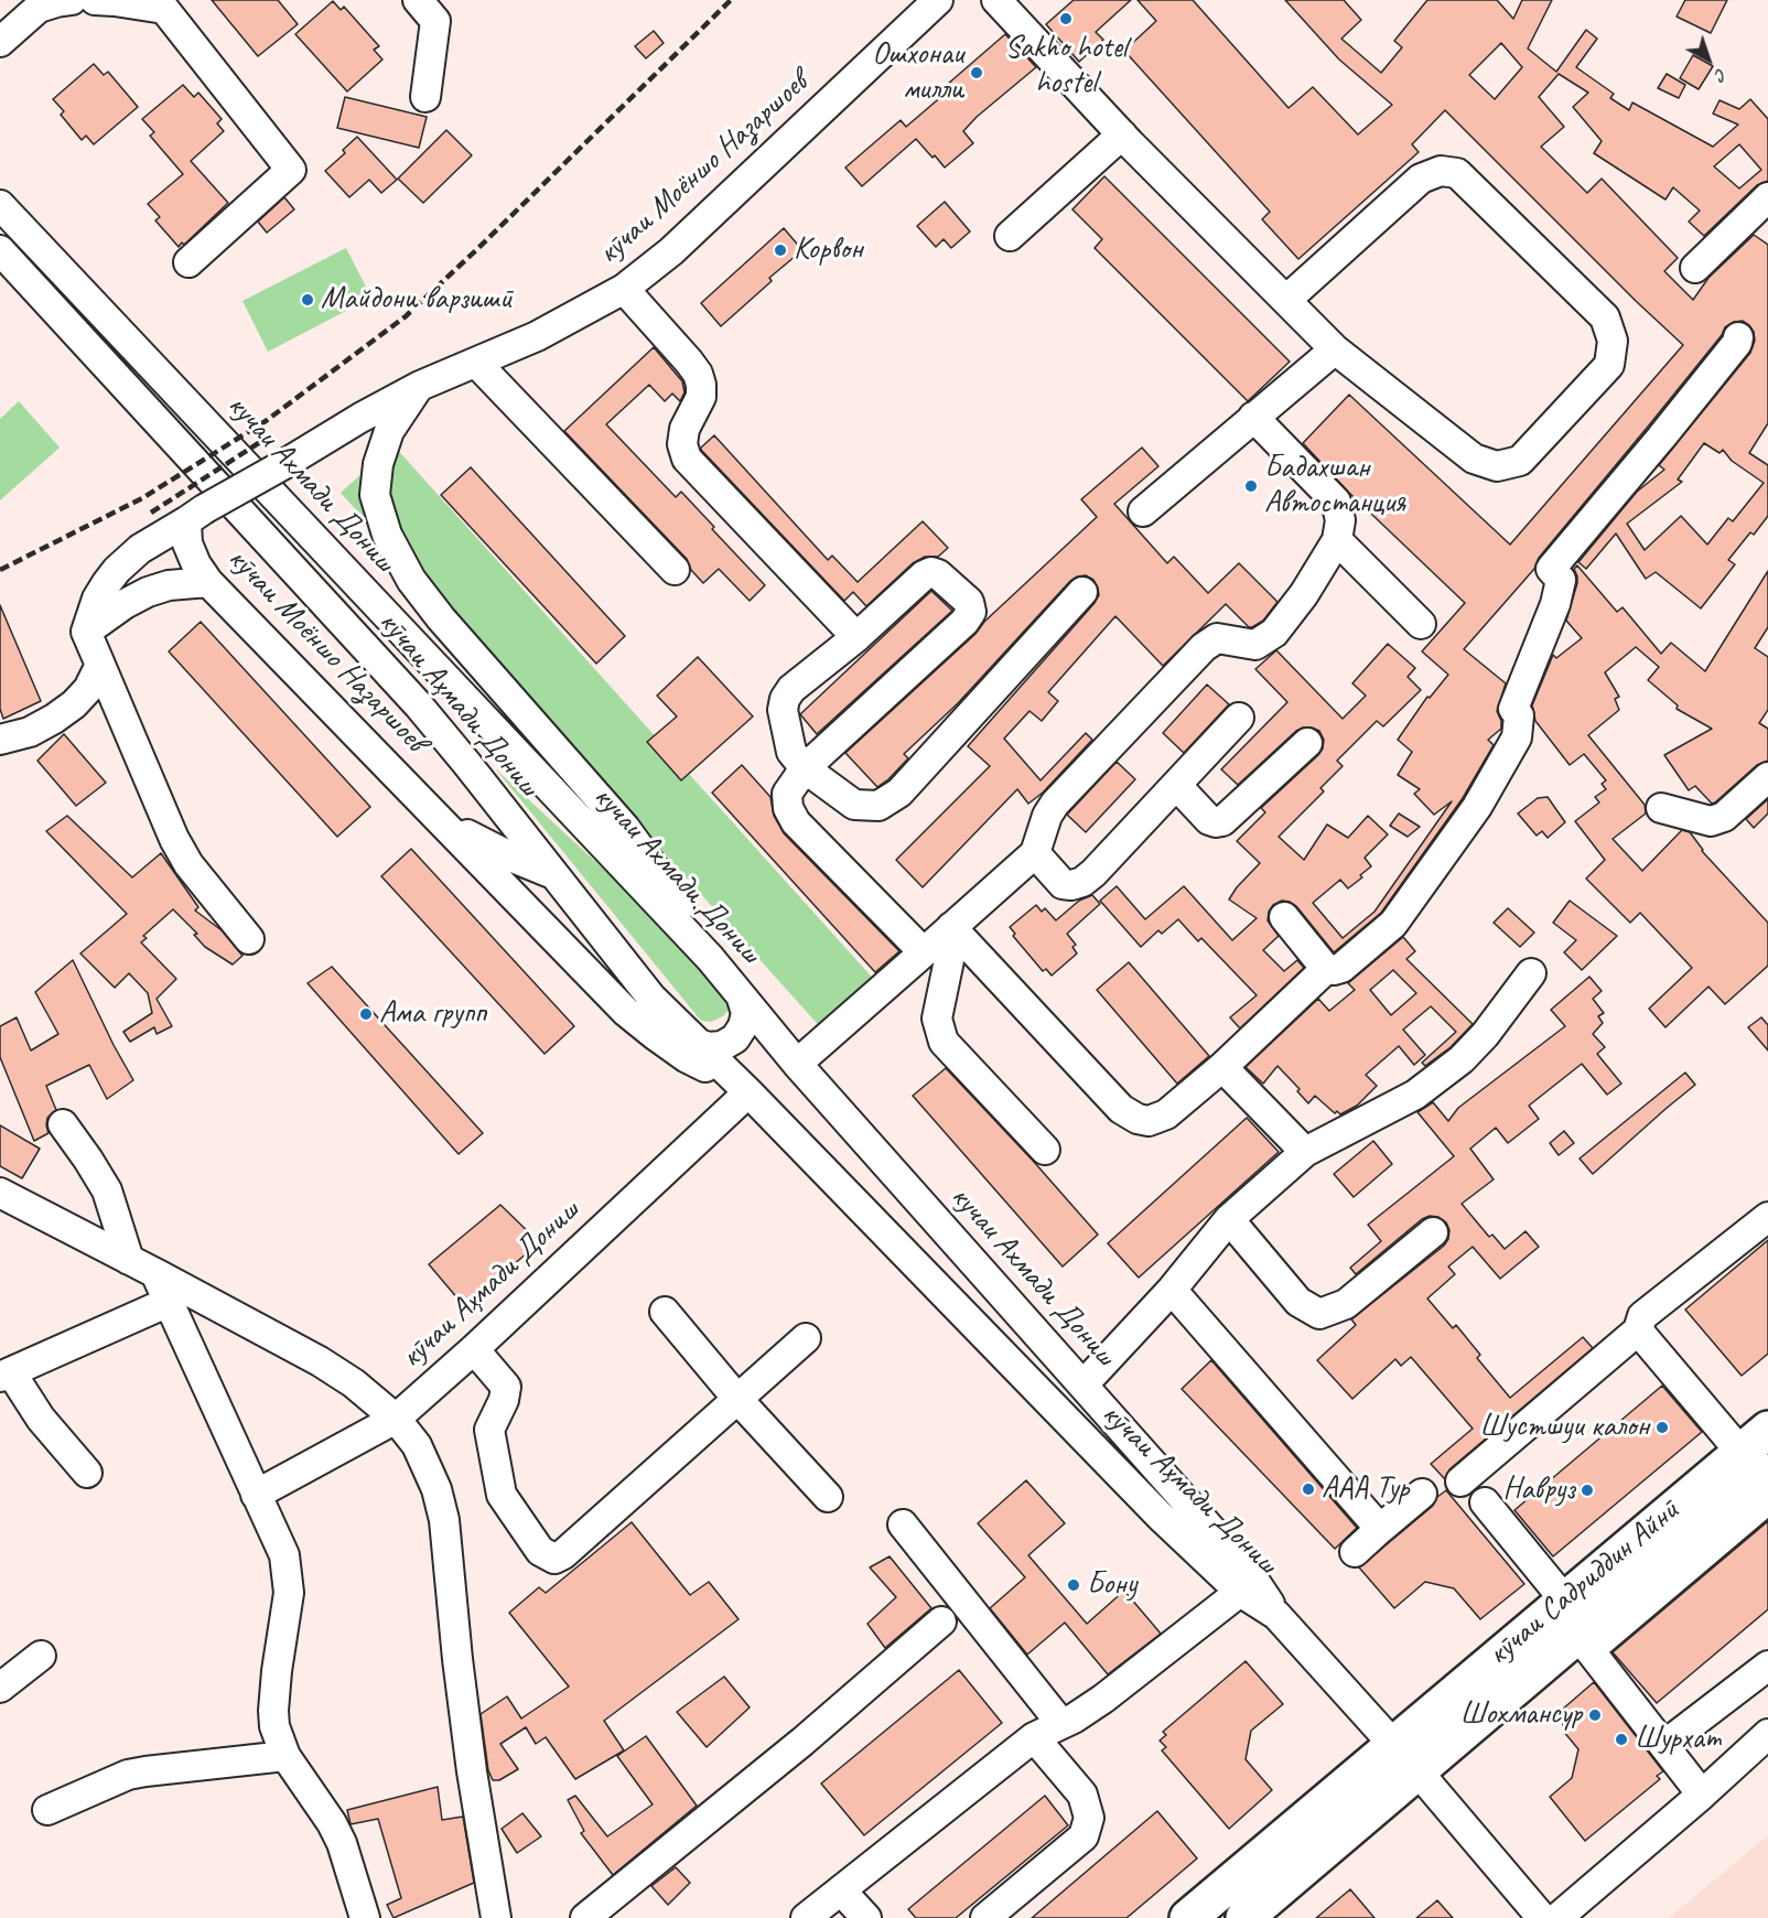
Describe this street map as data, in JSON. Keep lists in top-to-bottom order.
{
  "streets": {
    "highway": ["кӯчаи Садриддин Айнӣ"],
    "street": ["кӯчаи Моёншо Назаршоев", "кучаи Ахмади Дониш", "кӯчаи Аҳмади Дониш"]
  },
  "crossings": [
    ["кӯчаи Моёншо Назаршоев", "кӯчаи Аҳмади Дониш"],
    ["кучаи Ахмади Дониш", "кӯчаи Аҳмади Дониш"],
    ["кӯчаи Аҳмади Дониш", "кӯчаи Садриддин Айнӣ"]
  ],
  "places": [
    "Sakho hotel hostel",
    "Ошхонаи милли",
    "Корвон",
    "Майдони варзишӣ",
    "Бадахшан Автостанция",
    "Ама групп",
    "Шустшуи калон",
    "ААА Тур",
    "Навруз",
    "Бону",
    "Шохмансур",
    "Шурхат"
  ],
  "north": "bottom right"
}
